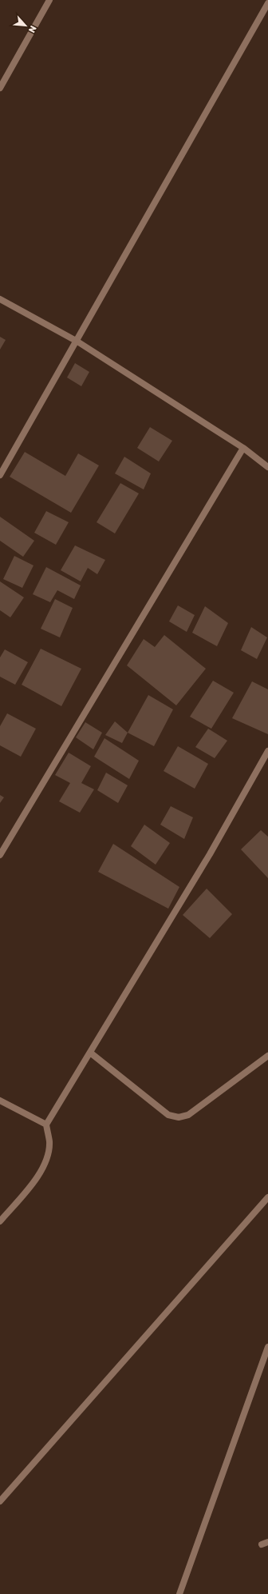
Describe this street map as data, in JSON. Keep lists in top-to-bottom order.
{
  "north": "bottom right"
}
